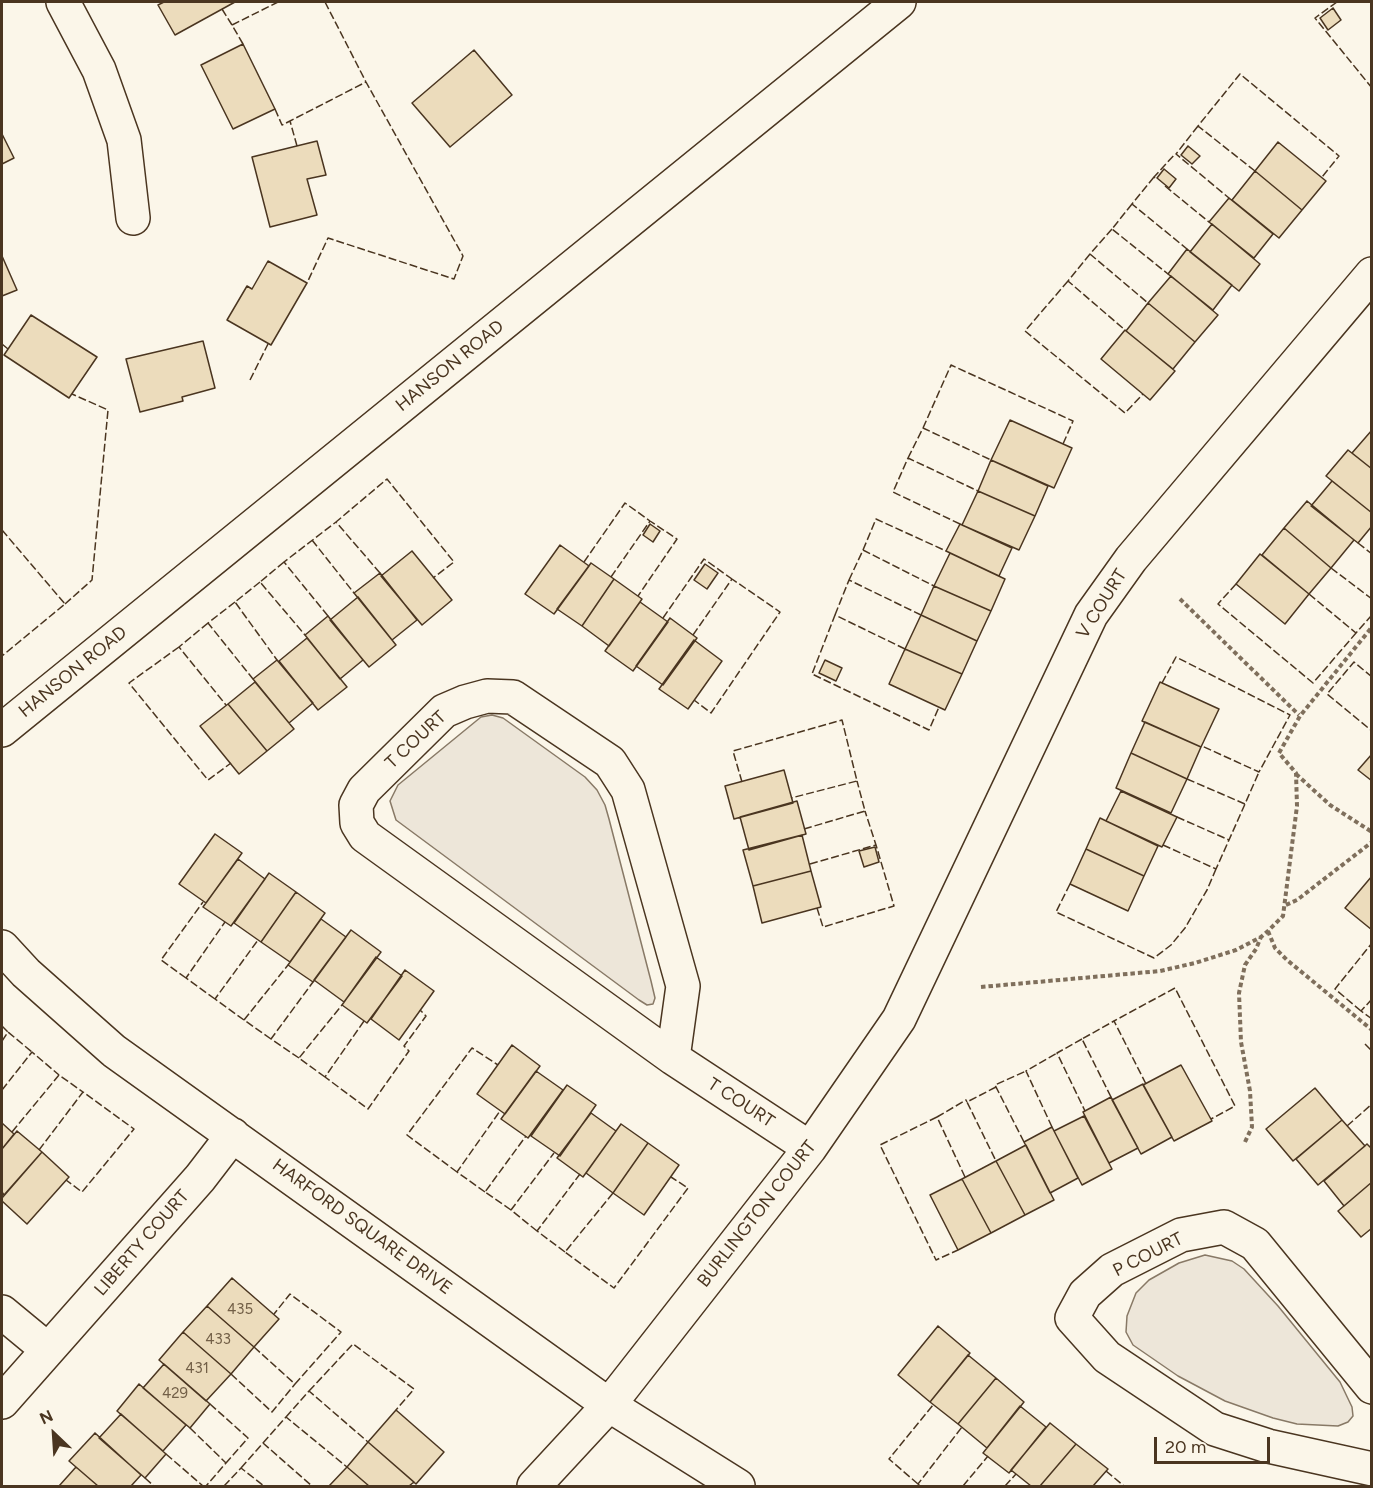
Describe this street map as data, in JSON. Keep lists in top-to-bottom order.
{
  "streets": {
    "street": [
      "HANSON ROAD",
      "V COURT",
      "T COURT",
      "BURLINGTON COURT",
      "HARFORD SQUARE DRIVE",
      "LIBERTY COURT",
      "P COURT"
    ]
  },
  "crossings": [
    ["V COURT", "BURLINGTON COURT"],
    ["T COURT", "BURLINGTON COURT"],
    ["BURLINGTON COURT", "HARFORD SQUARE DRIVE"],
    ["HARFORD SQUARE DRIVE", "LIBERTY COURT"]
  ],
  "house_numbers": [
    "435",
    "433",
    "431",
    "429"
  ],
  "scale_bar": "20 m",
  "north": "top left"
}
